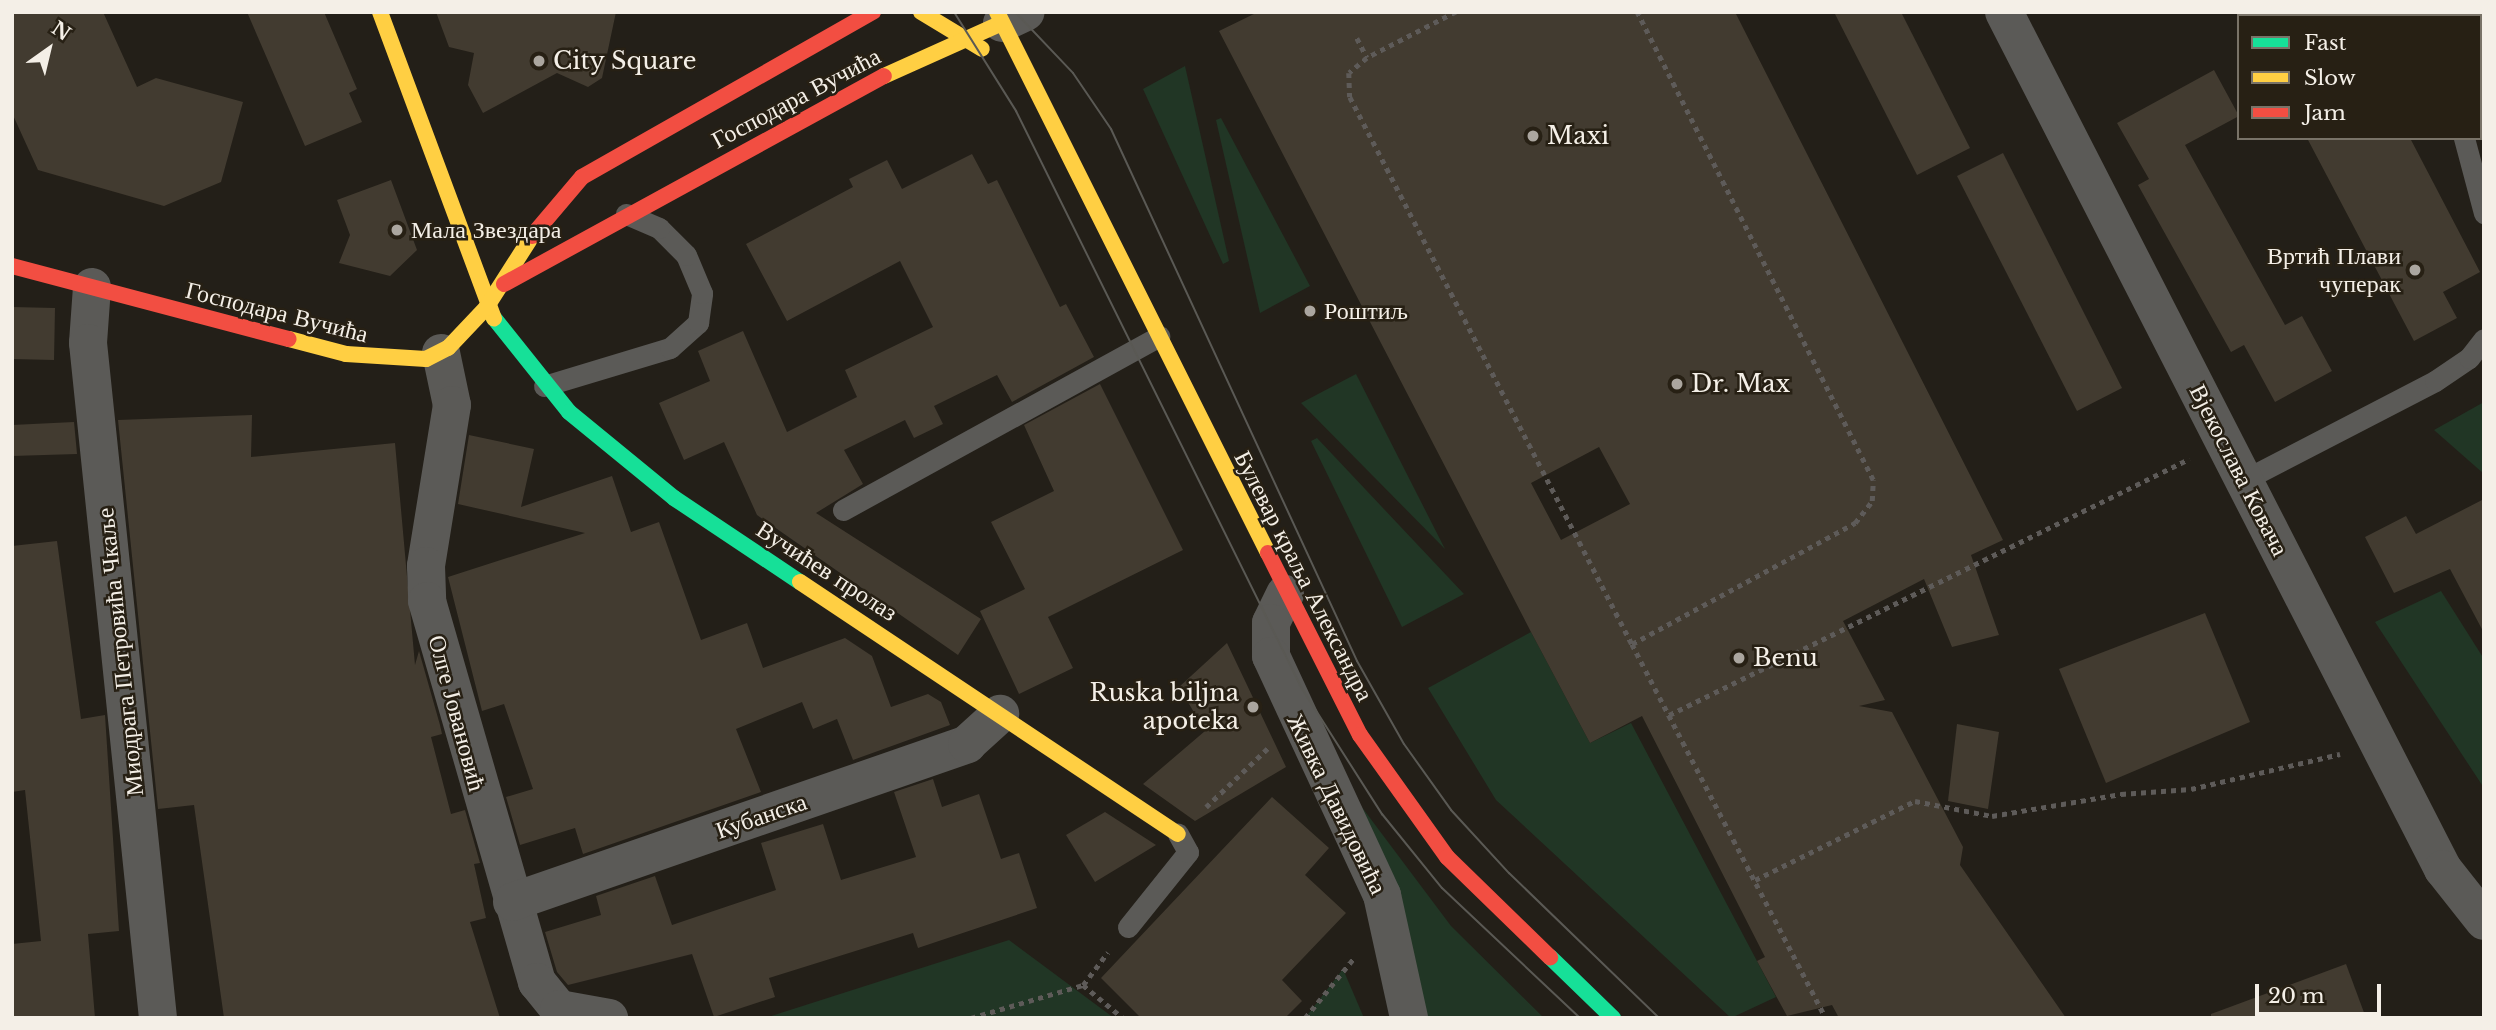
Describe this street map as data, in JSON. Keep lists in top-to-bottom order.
{
  "streets": {
    "main road": ["Господара Вучића", "Вучићев пролаз", "Булевар краља Александра"],
    "street": [
      "Вјекослава Ковача",
      "Миодрага Петровића Чкаље",
      "Олге Јовановић",
      "Живка Давидовића",
      "Кубанска"
    ]
  },
  "crossings": [
    ["Господара Вучића", "Вучићев пролаз"],
    ["Господара Вучића", "Булевар краља Александра"],
    ["Господара Вучића", "Миодрага Петровића Чкаље"],
    ["Господара Вучића", "Олге Јовановић"],
    ["Вучићев пролаз", "Кубанска"],
    ["Булевар краља Александра", "Живка Давидовића"],
    ["Олге Јовановић", "Кубанска"]
  ],
  "places": [
    "City Square",
    "Maxi",
    "Мала Звездара",
    "Вртић Плави чуперак",
    "Роштиљ",
    "Dr. Max",
    "Benu",
    "Ruska biljna apoteka"
  ],
  "legend": ["Fast", "Slow", "Jam"],
  "scale_bar": "20 m",
  "north": "top right"
}
